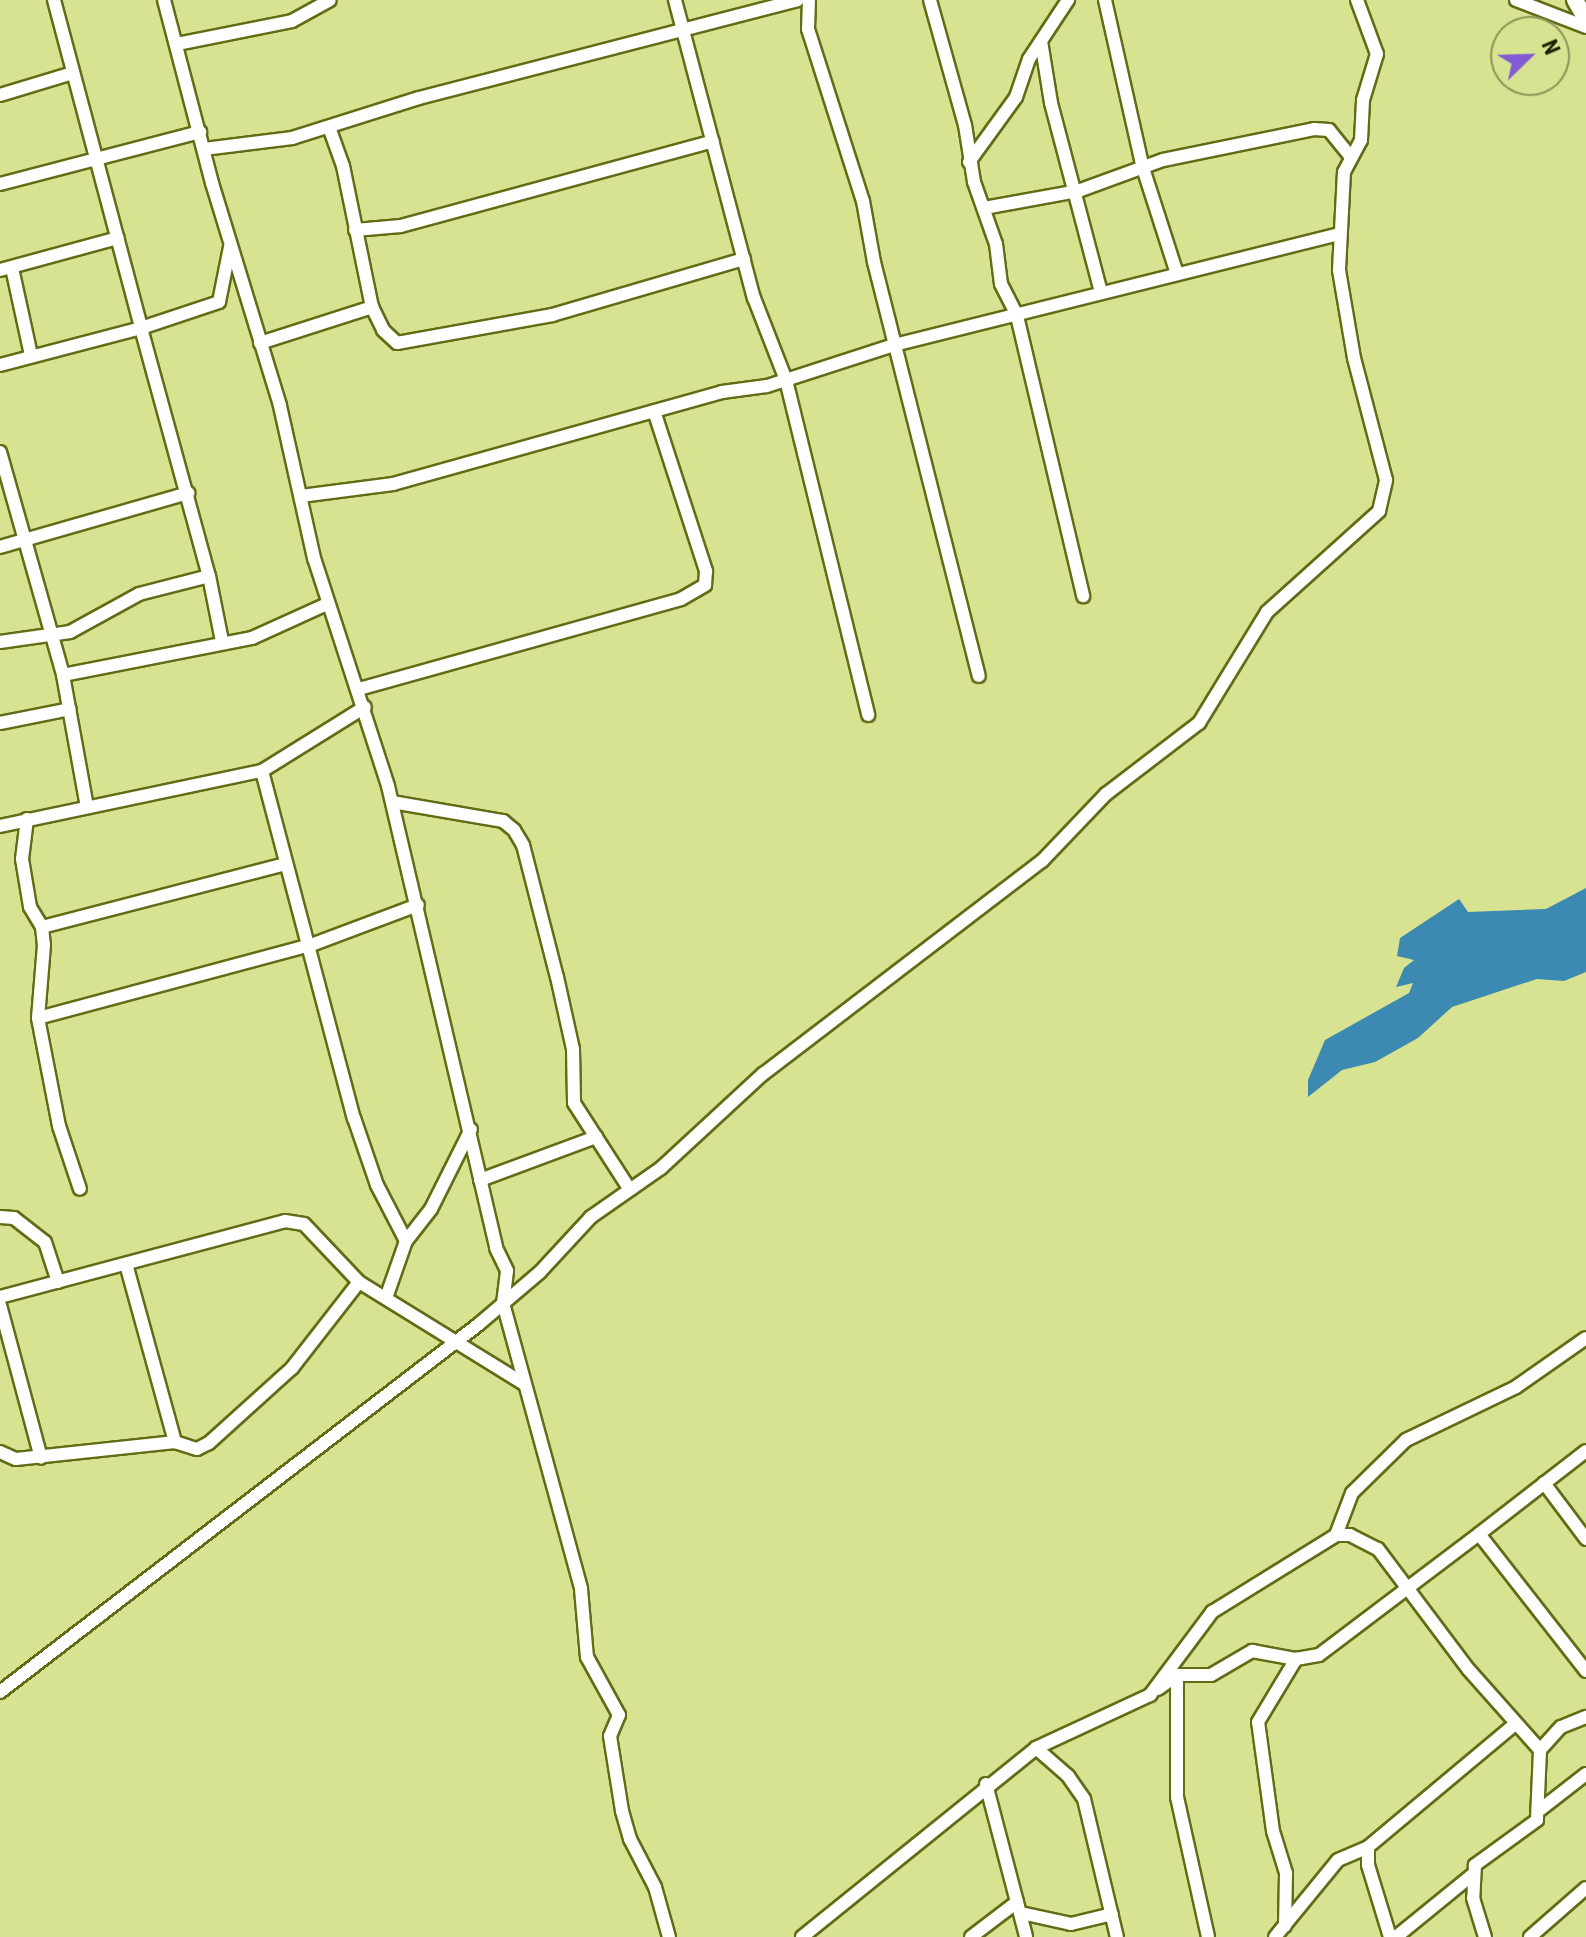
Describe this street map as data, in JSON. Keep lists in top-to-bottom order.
{
  "north": "top right"
}
